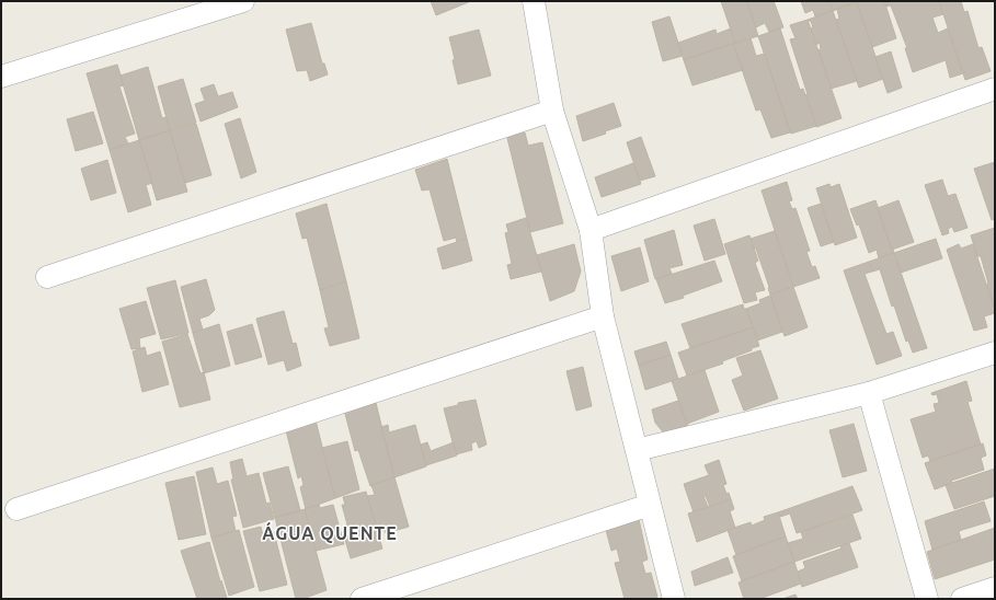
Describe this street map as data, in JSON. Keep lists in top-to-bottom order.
{
  "districts": ["ÁGUA QUENTE"]
}
